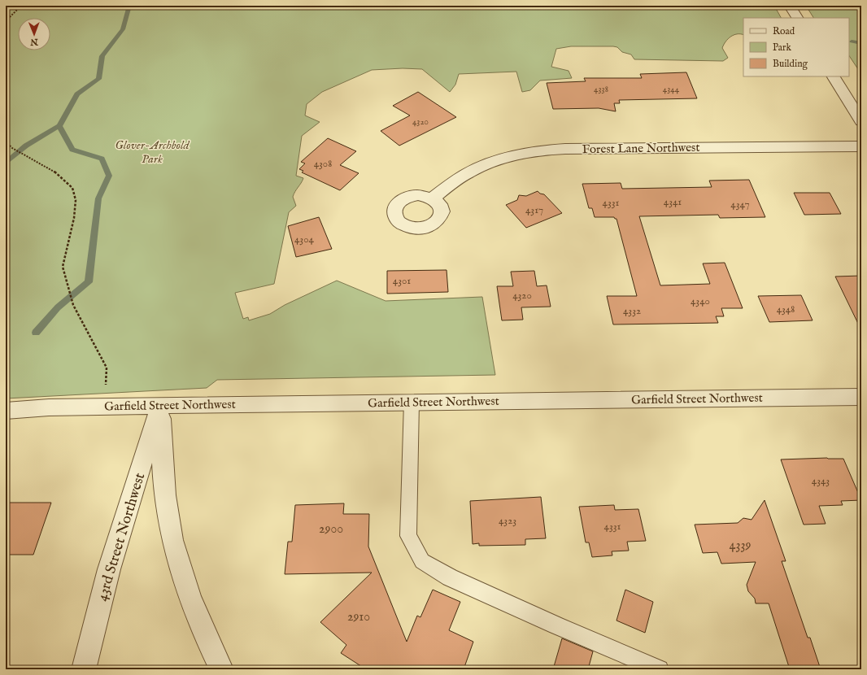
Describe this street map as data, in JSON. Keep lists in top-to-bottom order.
{
  "streets": {
    "street": ["Forest Lane Northwest", "Garfield Street Northwest", "43rd Street Northwest"]
  },
  "crossings": [
    ["Garfield Street Northwest", "43rd Street Northwest"]
  ],
  "parks": ["Glover-Archbold Park"],
  "house_numbers": [
    "4338",
    "4344",
    "4320",
    "4308",
    "4341",
    "4331",
    "4347",
    "4317",
    "4304",
    "4301",
    "4320",
    "4340",
    "4348",
    "4332",
    "4343",
    "4323",
    "4331",
    "2900",
    "4339",
    "2910"
  ],
  "legend": ["Road", "Park", "Building"],
  "north": "bottom"
}
